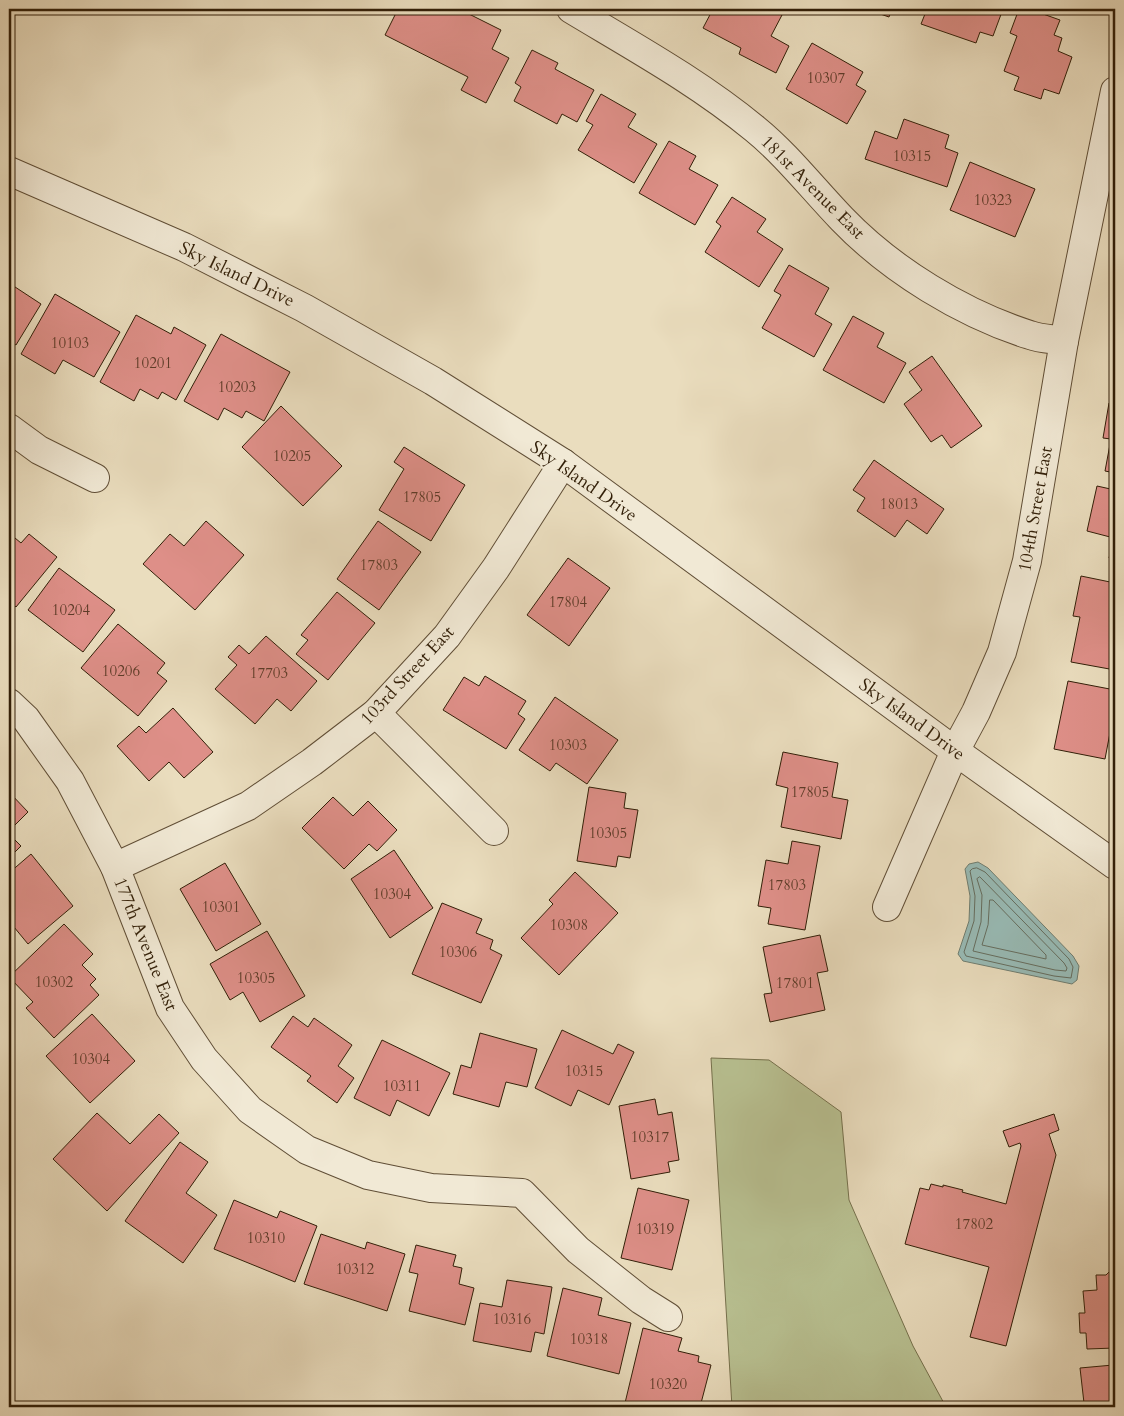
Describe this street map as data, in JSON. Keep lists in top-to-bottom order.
{
  "streets": {
    "street": [
      "181st Avenue East",
      "Sky Island Drive",
      "104th Street East",
      "103rd Street East",
      "177th Avenue East"
    ]
  },
  "crossings": [
    ["181st Avenue East", "104th Street East"],
    ["Sky Island Drive", "104th Street East"],
    ["Sky Island Drive", "103rd Street East"],
    ["103rd Street East", "177th Avenue East"]
  ],
  "house_numbers": [
    "10307",
    "10315",
    "10323",
    "10103",
    "10201",
    "10203",
    "10205",
    "17805",
    "18013",
    "17803",
    "17804",
    "10204",
    "10206",
    "17703",
    "10303",
    "17805",
    "10305",
    "17803",
    "10304",
    "10301",
    "10308",
    "10306",
    "10305",
    "10302",
    "17801",
    "10304",
    "10315",
    "10311",
    "10317",
    "17802",
    "10319",
    "10310",
    "10312",
    "10316",
    "10318",
    "10320"
  ]
}
